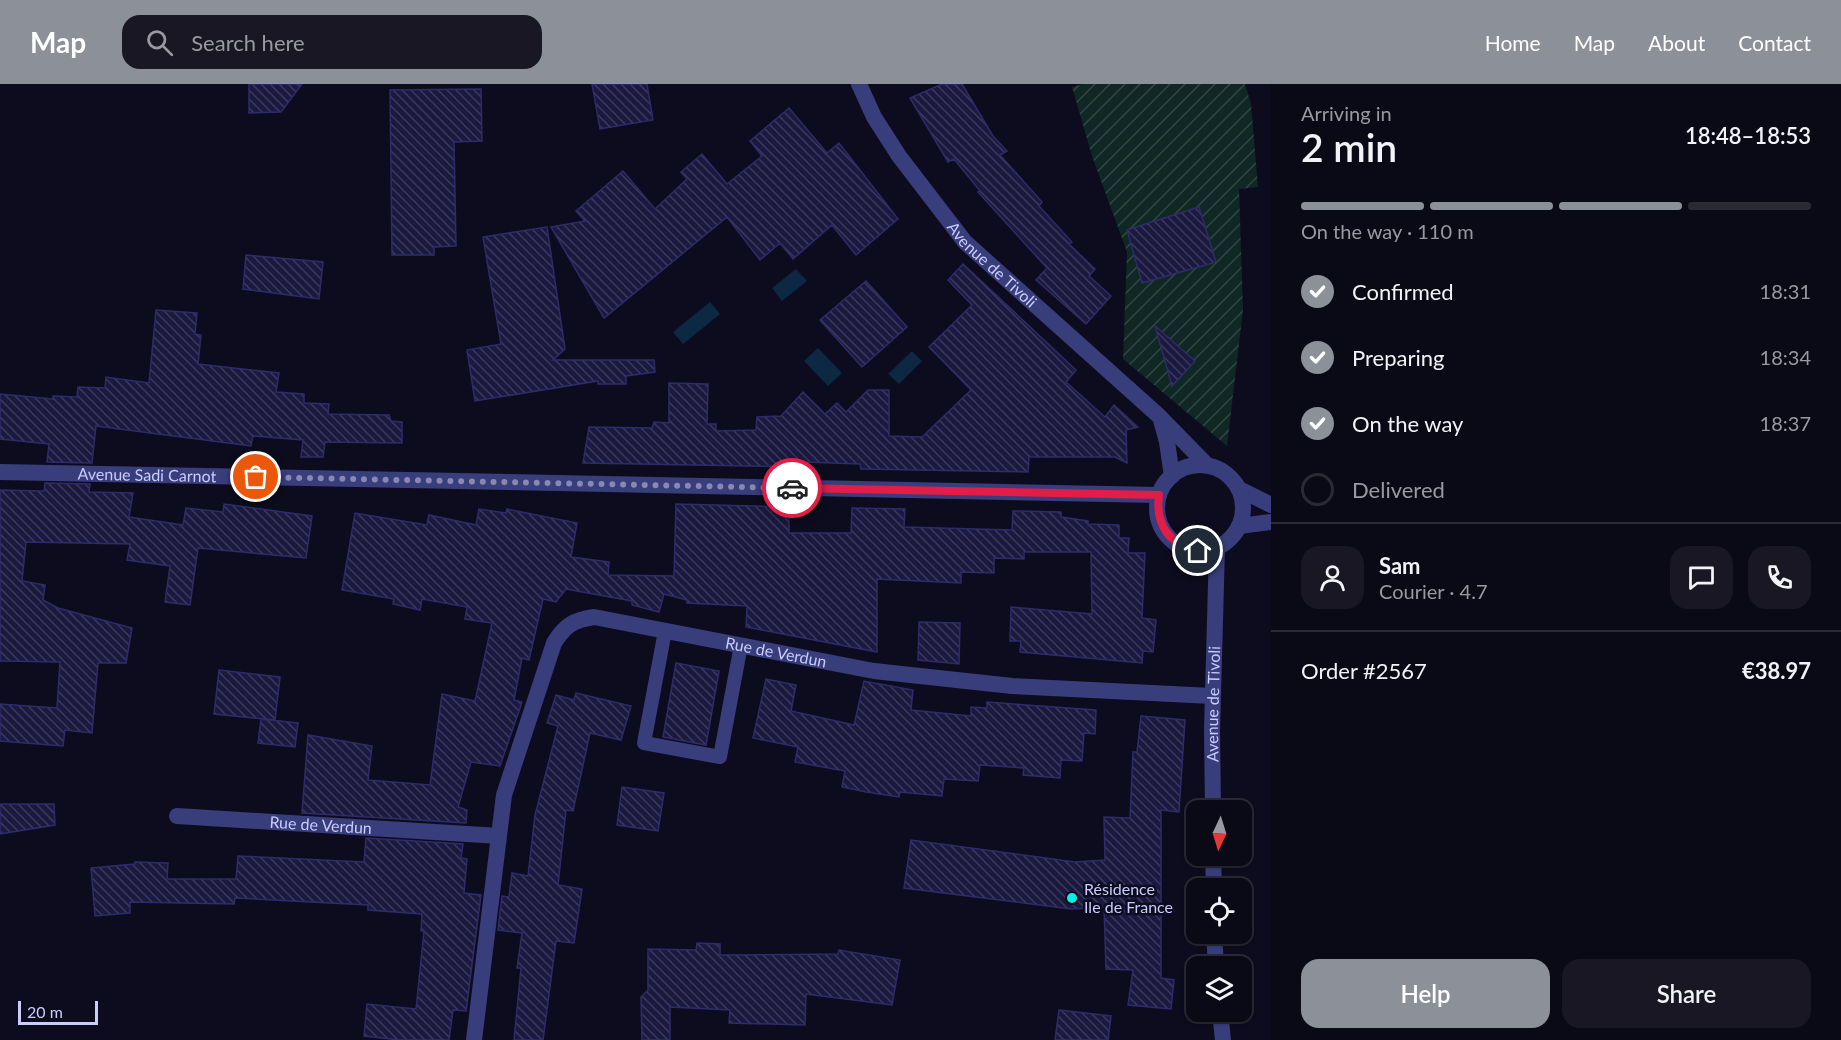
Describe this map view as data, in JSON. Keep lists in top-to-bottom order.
{
  "streets": {
    "street": ["Avenue de Tivoli", "Avenue Sadi Carnot", "Rue de Verdun"]
  },
  "crossings": [
    ["Avenue de Tivoli", "Avenue Sadi Carnot"],
    ["Avenue de Tivoli", "Rue de Verdun"]
  ],
  "places": ["Résidence Ile de France"],
  "scale_bar": "20 m",
  "north": "bottom",
  "page": {
    "header": "Map",
    "search": "Search here",
    "nav": [
      "Home",
      "Map",
      "About",
      "Contact"
    ],
    "heading": ["2 min", "Arriving in", "18:48–18:53"],
    "panel": [
      "Sam",
      "Courier · 4.7",
      "Order #2567",
      "€38.97"
    ],
    "bar": "On the way · 110 m",
    "list": [
      ["Confirmed", "18:31"],
      ["Preparing", "18:34"],
      ["On the way", "18:37"],
      "Delivered"
    ],
    "buttons": ["Help", "Share"],
    "scale": "20 m"
  }
}
